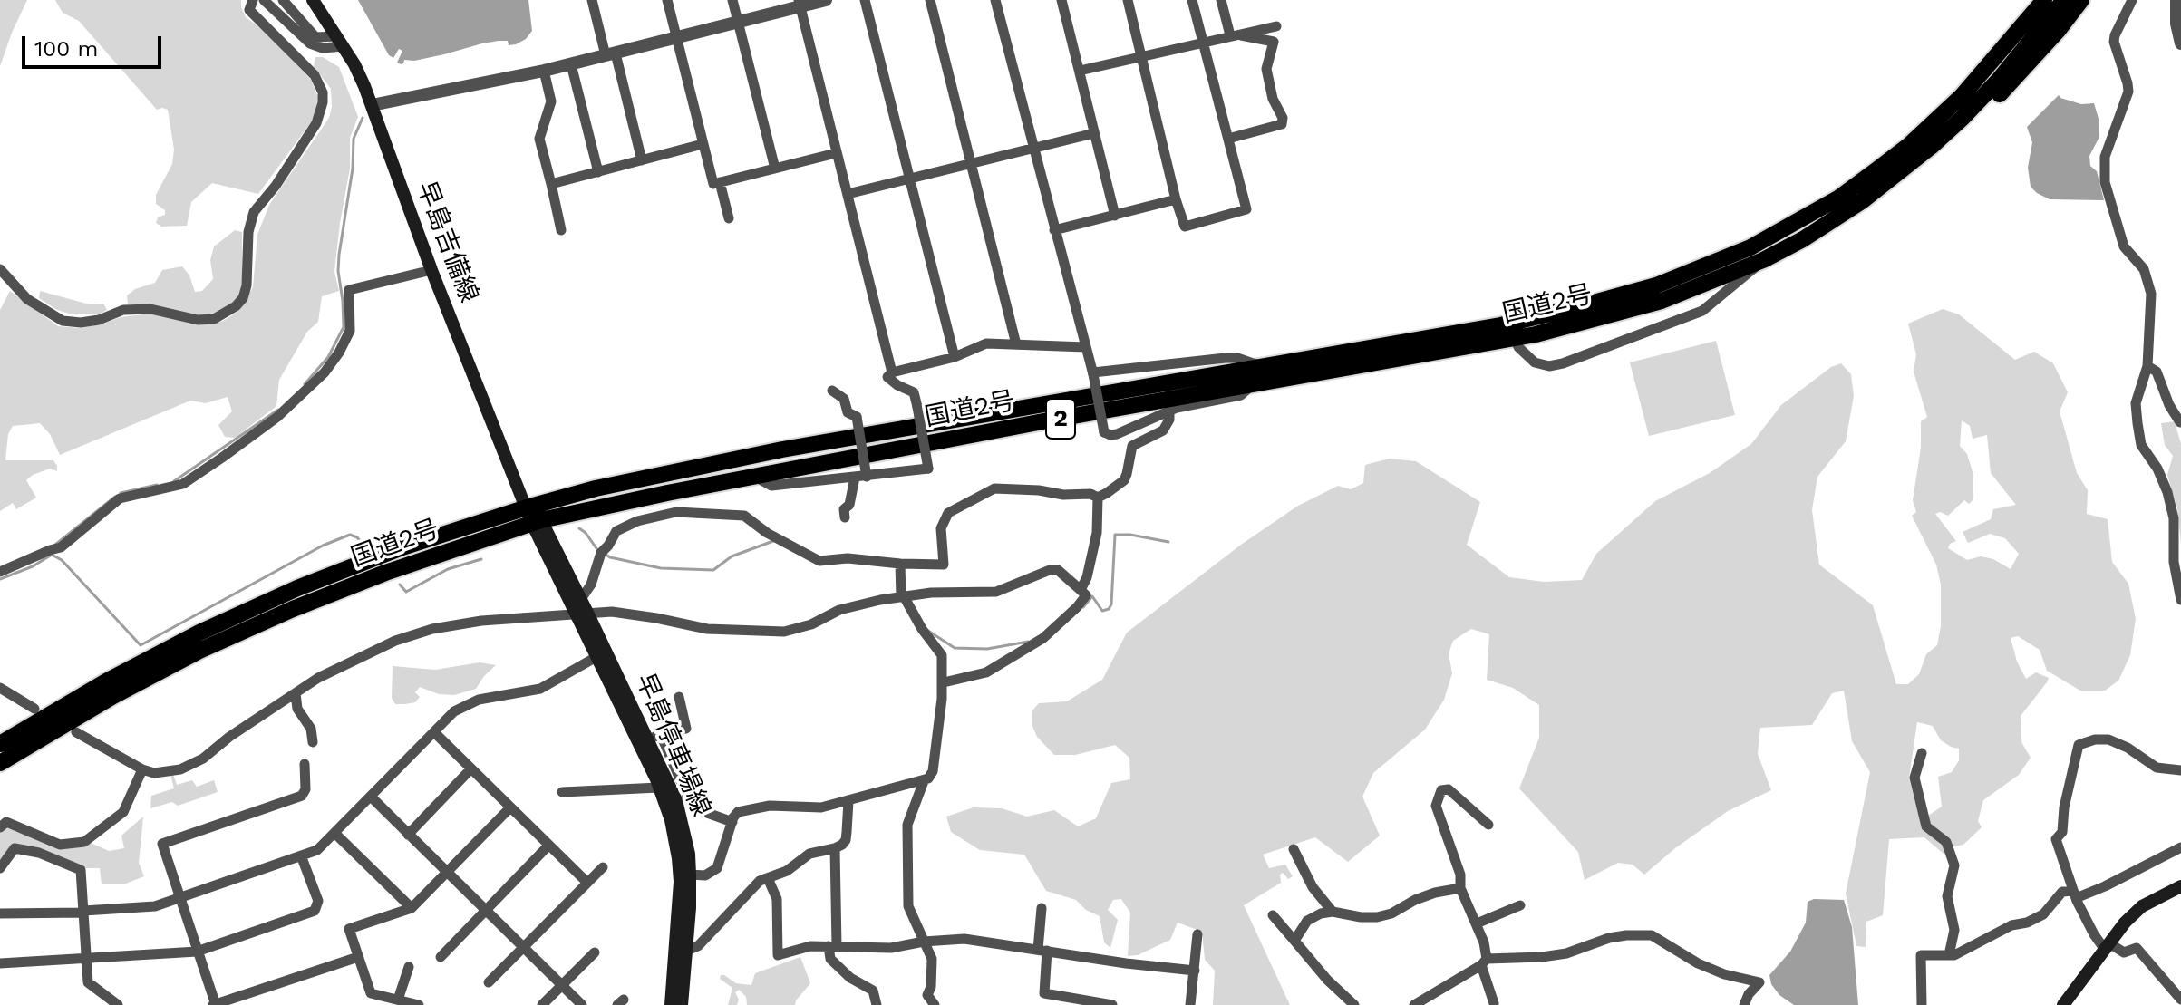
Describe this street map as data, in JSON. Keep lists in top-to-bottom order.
{
  "streets": {
    "highway": ["国道2号", "2"],
    "main road": ["早島吉備線", "早島停車場線"]
  },
  "crossings": [
    ["早島吉備線", "国道2号"],
    ["早島吉備線", "早島停車場線"],
    ["国道2号", "早島停車場線"]
  ],
  "scale_bar": "100 m"
}
